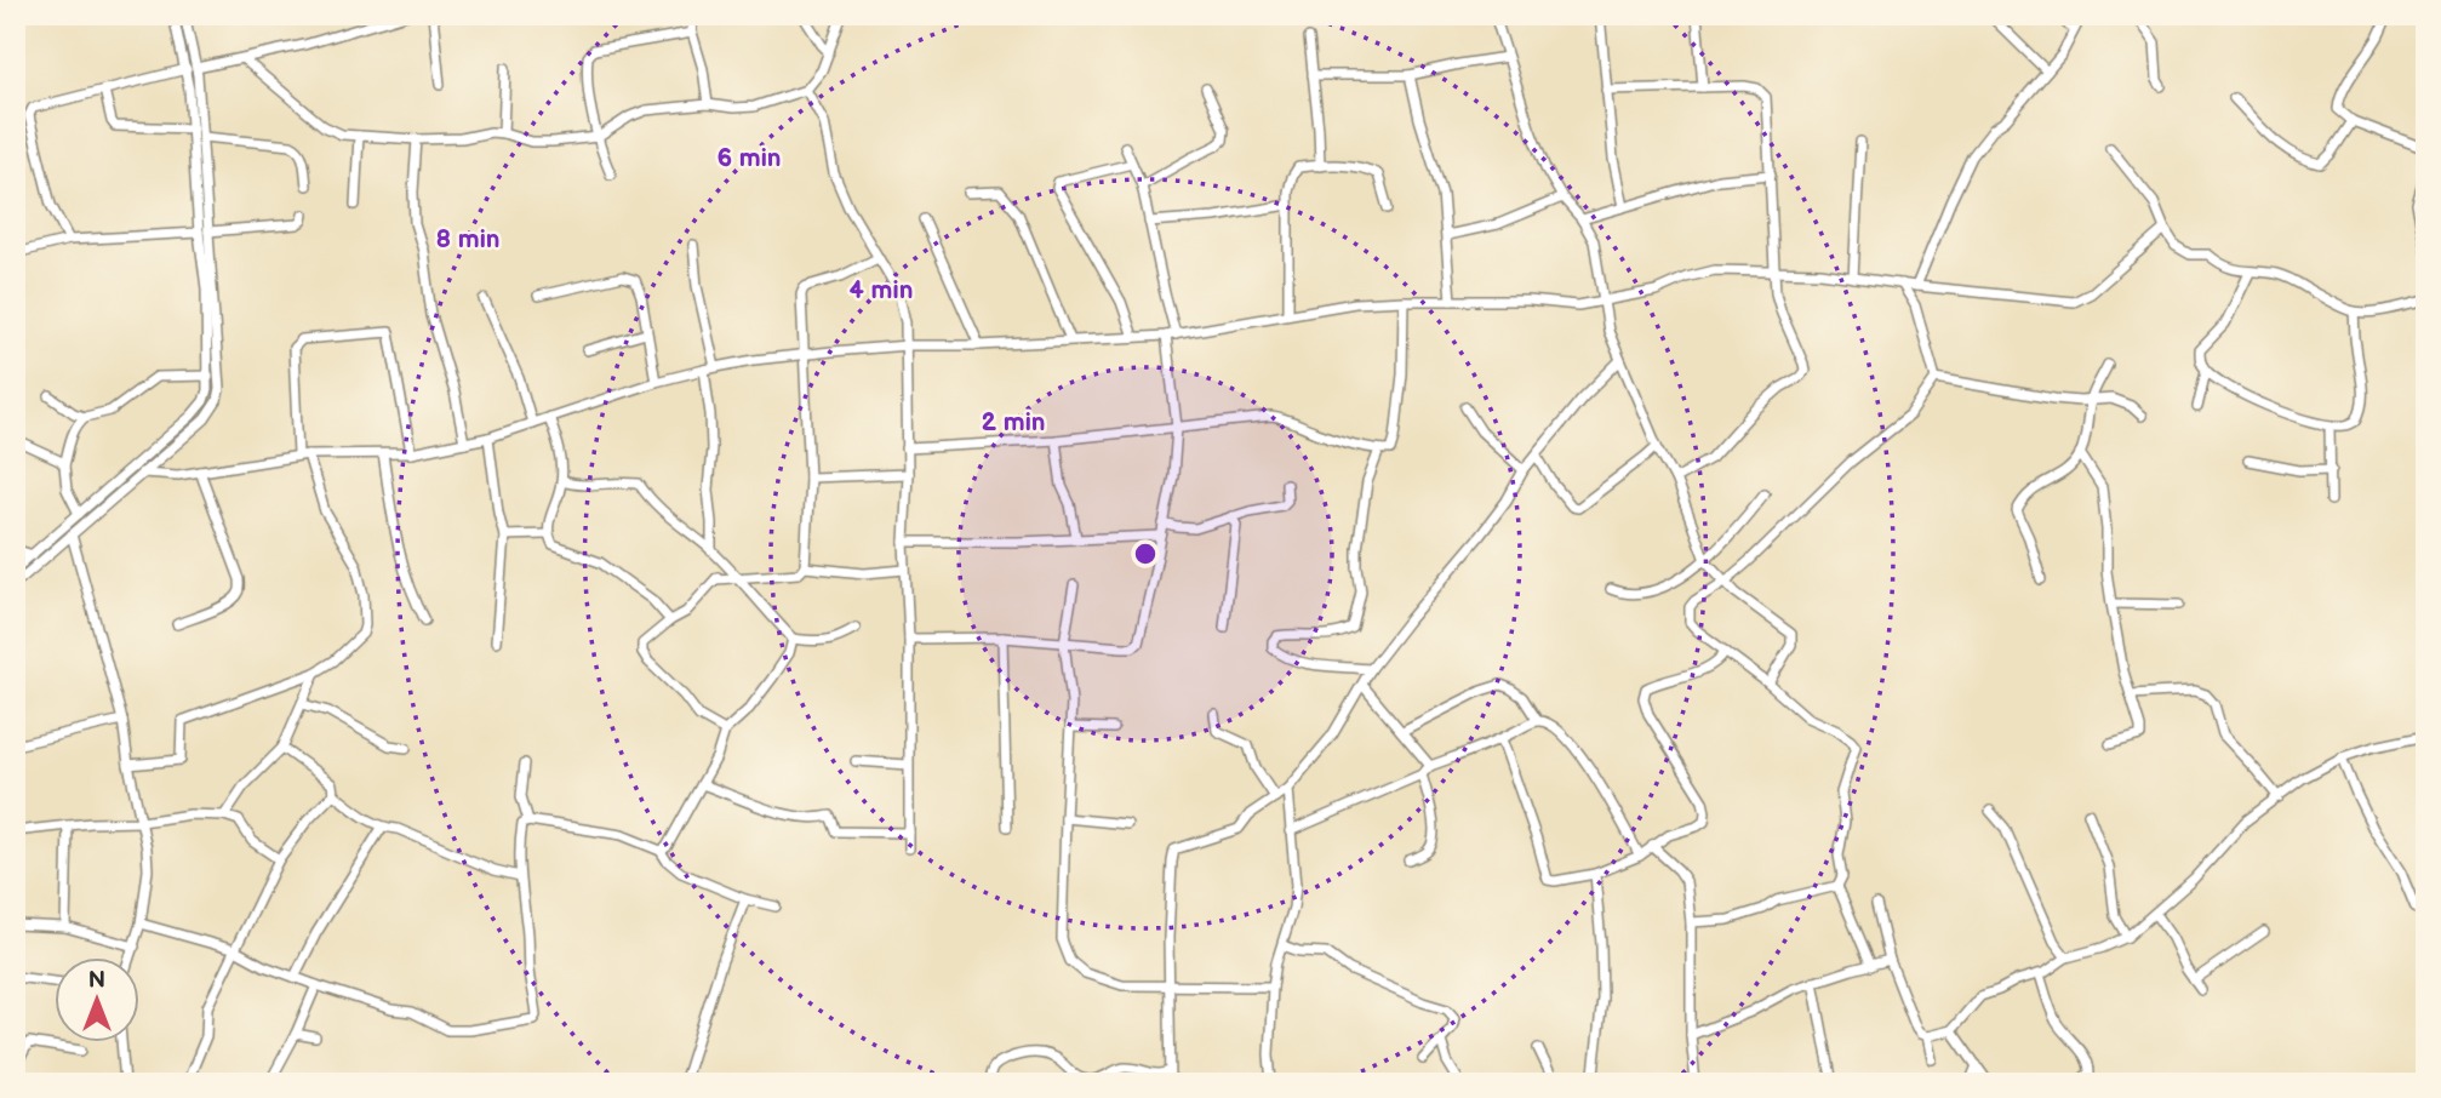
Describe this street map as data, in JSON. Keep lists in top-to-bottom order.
{
  "north": "top",
  "rings": [
    "6 min",
    "8 min",
    "4 min",
    "2 min"
  ]
}
